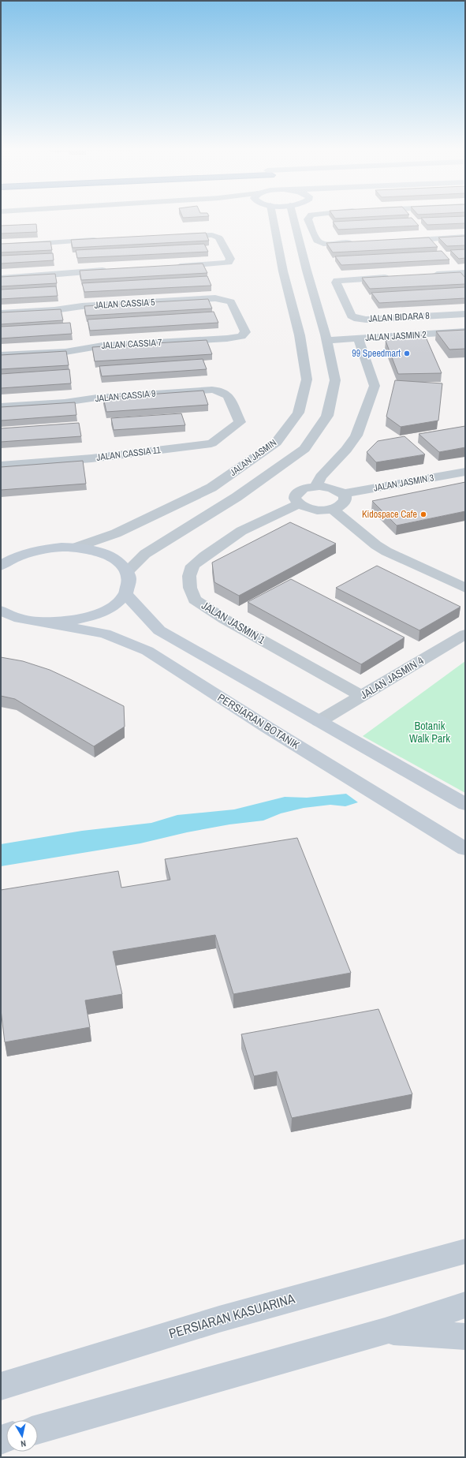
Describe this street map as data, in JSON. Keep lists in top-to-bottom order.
{
  "streets": {
    "main road": ["PERSIARAN BOTANIK", "PERSIARAN KASUARINA"],
    "street": [
      "JALAN CASSIA 5",
      "JALAN BIDARA 8",
      "JALAN JASMIN 2",
      "JALAN CASSIA 7",
      "JALAN CASSIA 9",
      "JALAN CASSIA 11",
      "JALAN JASMIN",
      "JALAN JASMIN 3",
      "JALAN JASMIN 1",
      "JALAN JASMIN 4"
    ]
  },
  "crossings": [
    ["JALAN CASSIA 5", "JALAN CASSIA 7"],
    ["JALAN CASSIA 9", "JALAN CASSIA 11"],
    ["JALAN JASMIN 1", "JALAN JASMIN 4"]
  ],
  "parks": ["Botanik Walk Park"],
  "places": ["99 Speedmart", "Kidospace Cafe"],
  "north": "bottom"
}
